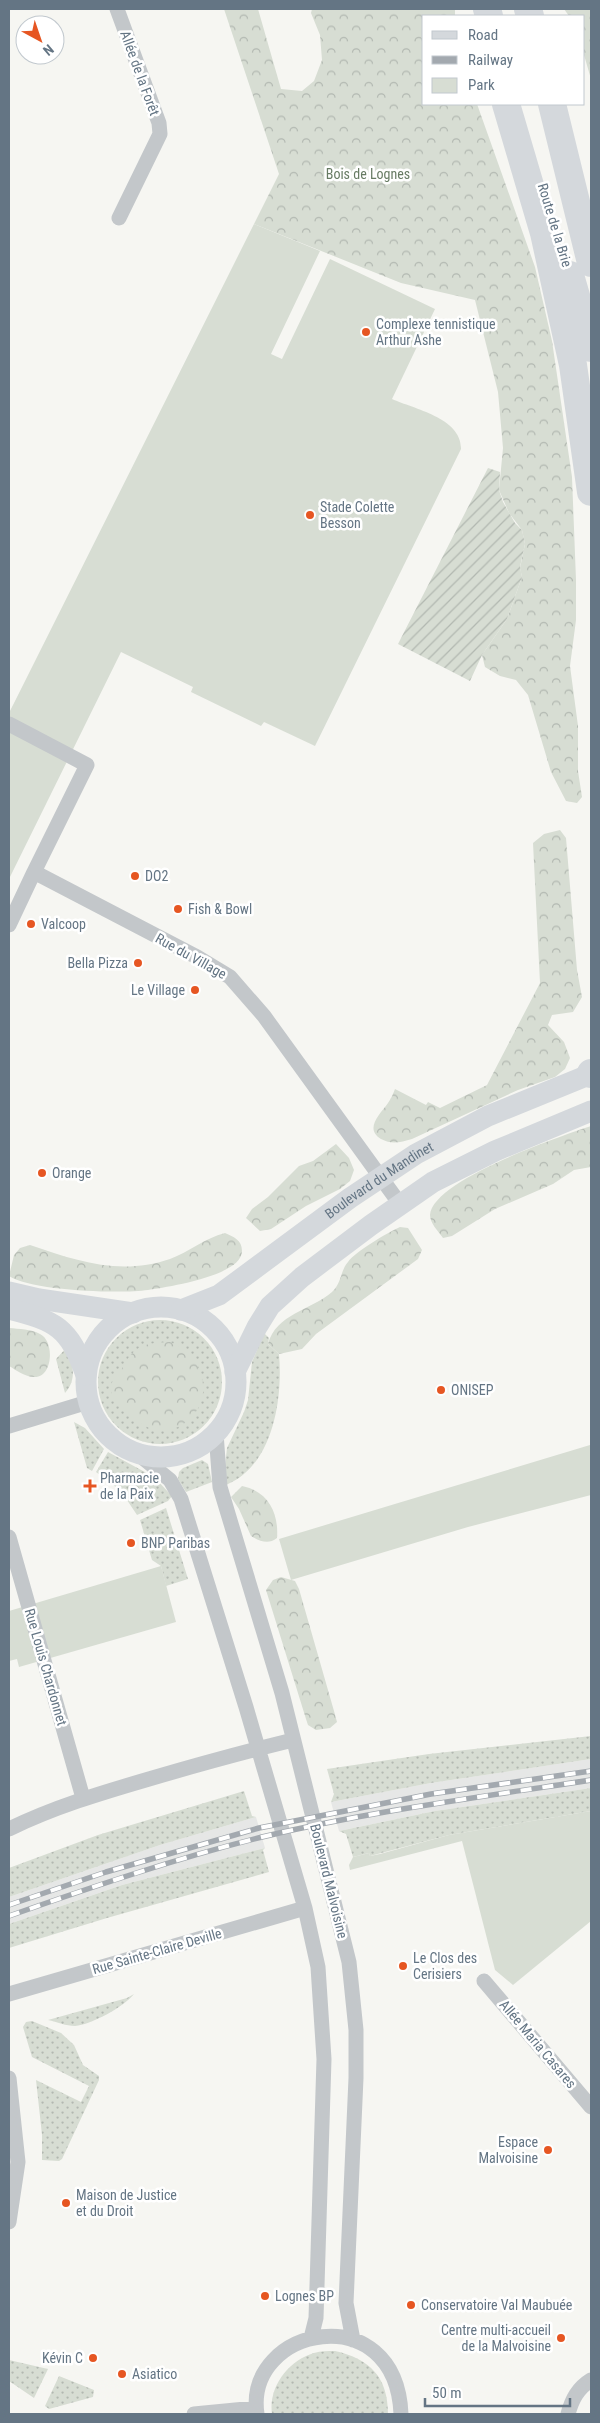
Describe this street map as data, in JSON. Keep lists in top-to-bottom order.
{
  "streets": {
    "highway": ["Route de la Brie"],
    "street": [
      "Allée de la Forêt",
      "Rue du Village",
      "Boulevard du Mandinet",
      "Rue Louis Chardonnet",
      "Boulevard Malvoisine",
      "Rue Sainte-Claire Deville",
      "Allée Maria Casares"
    ]
  },
  "crossings": [
    ["Rue du Village", "Boulevard du Mandinet"],
    ["Boulevard du Mandinet", "Boulevard Malvoisine"]
  ],
  "parks": ["Bois de Lognes"],
  "places": {
    "other": [
      "Complexe tennistique Arthur Ashe",
      "Stade Colette Besson",
      "DO2",
      "Fish & Bowl",
      "Valcoop",
      "Bella Pizza",
      "Le Village",
      "Orange",
      "ONISEP",
      "BNP Paribas",
      "Le Clos des Cerisiers",
      "Espace Malvoisine",
      "Maison de Justice et du Droit",
      "Lognes BP",
      "Conservatoire Val Maubuée",
      "Centre multi-accueil de la Malvoisine",
      "Kévin C",
      "Asiatico"
    ],
    "health": ["Pharmacie de la Paix"]
  },
  "legend": ["Road", "Railway", "Park"],
  "scale_bar": "50 m",
  "north": "bottom right"
}
